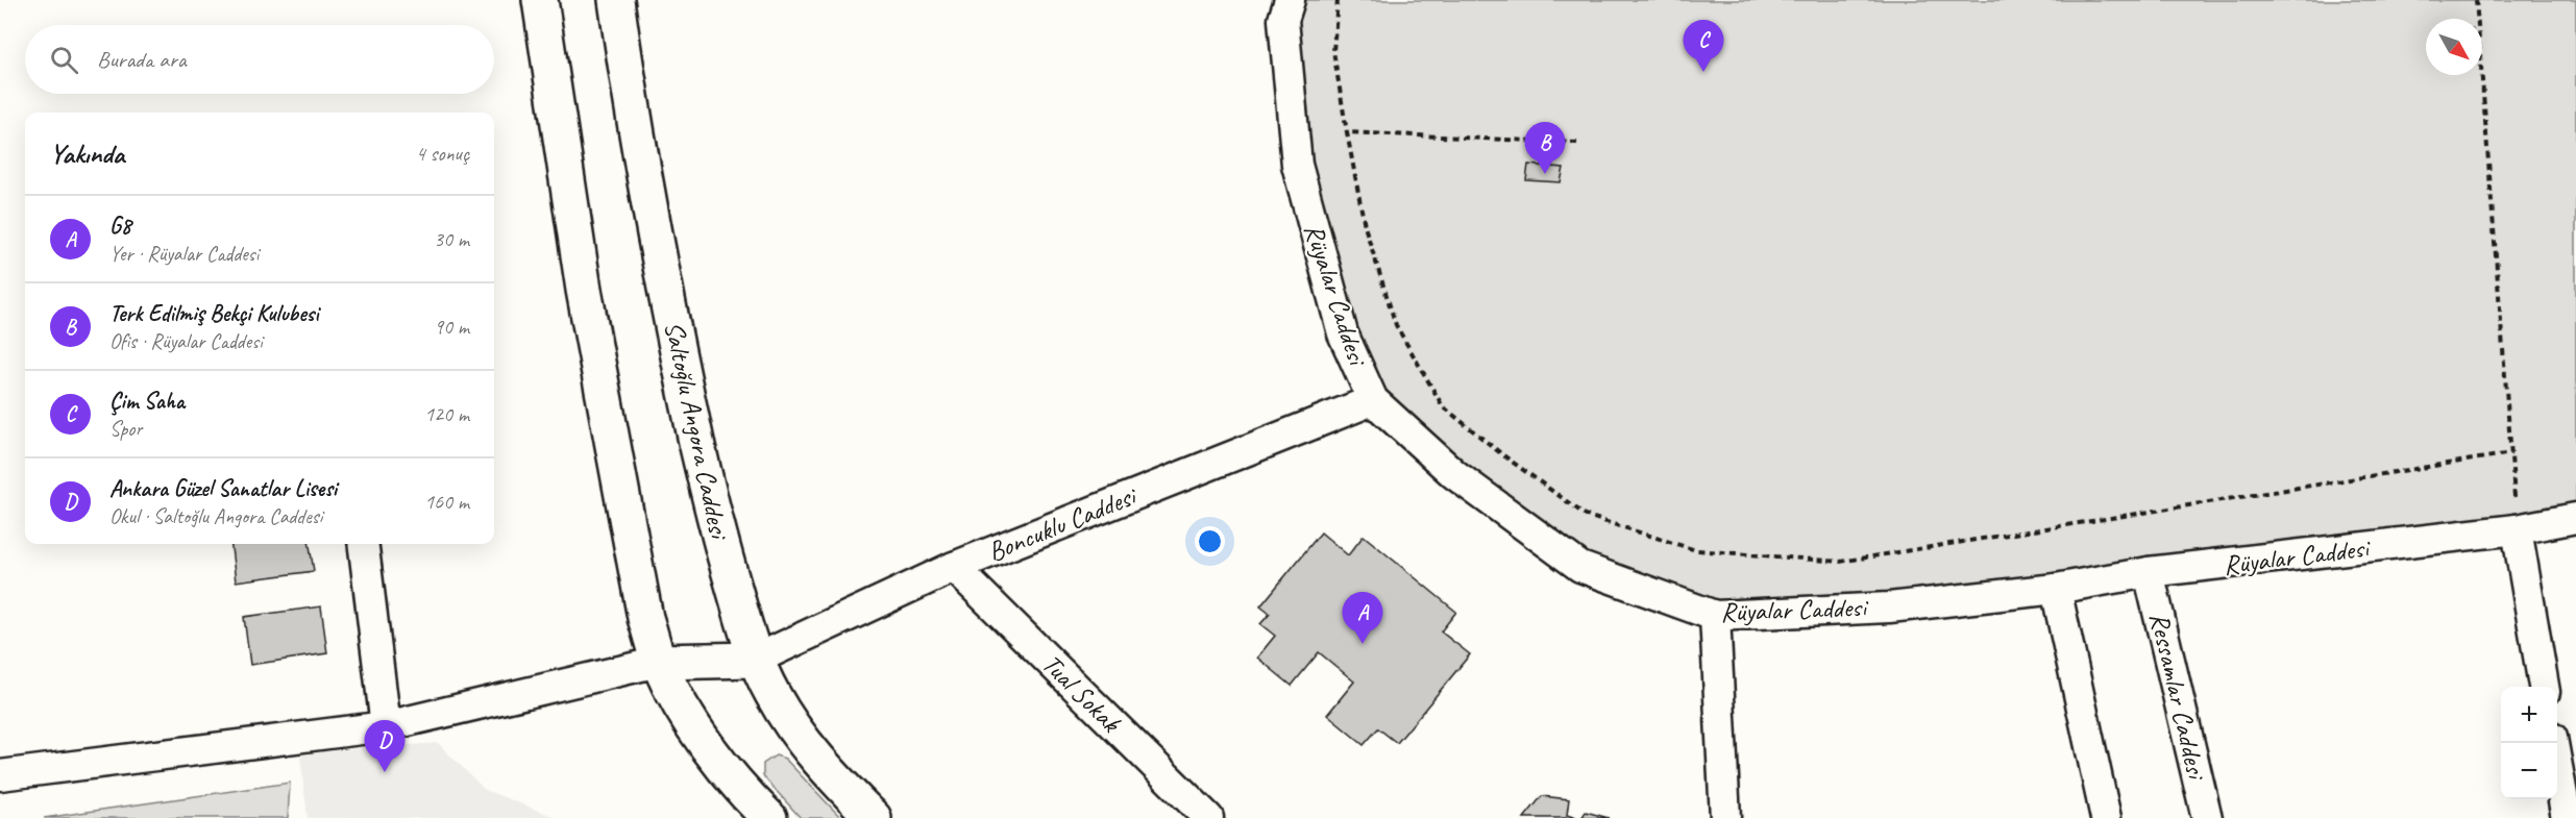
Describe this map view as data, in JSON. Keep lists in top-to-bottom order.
{
  "streets": {
    "street": [
      "Rüyalar Caddesi",
      "Saltoğlu Angora Caddesi",
      "Boncuklu Caddesi",
      "Tual Sokak",
      "Ressamlar Caddesi"
    ]
  },
  "crossings": [
    ["Rüyalar Caddesi", "Boncuklu Caddesi"],
    ["Rüyalar Caddesi", "Ressamlar Caddesi"],
    ["Saltoğlu Angora Caddesi", "Boncuklu Caddesi"],
    ["Boncuklu Caddesi", "Tual Sokak"]
  ],
  "north": "bottom right",
  "page": {
    "pins": [
      "C",
      "B",
      "A",
      "D"
    ],
    "search": "Burada ara",
    "heading": ["Yakında", "4 sonuç"],
    "list": [
      {
        "mark": "A",
        "name": "G8",
        "note": "Yer · Rüyalar Caddesi",
        "value": "30 m"
      },
      {
        "mark": "B",
        "name": "Terk Edilmiş Bekçi Kulubesi",
        "note": "Ofis · Rüyalar Caddesi",
        "value": "90 m"
      },
      {
        "mark": "C",
        "name": "Çim Saha",
        "note": "Spor",
        "value": "120 m"
      },
      {
        "mark": "D",
        "name": "Ankara Güzel Sanatlar Lisesi",
        "note": "Okul · Saltoğlu Angora Caddesi",
        "value": "160 m"
      }
    ],
    "map_buttons": ["+", "−"]
  }
}
